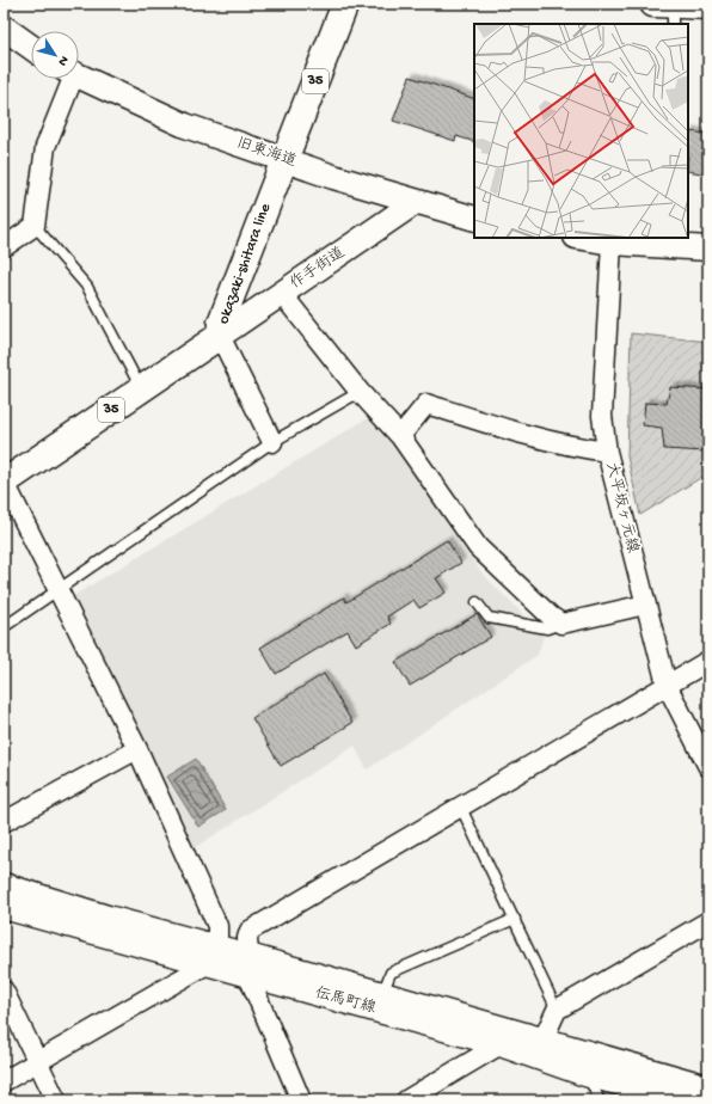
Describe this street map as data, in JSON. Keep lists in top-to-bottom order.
{
  "streets": {
    "main road": ["35", "okazaki-shitara line"],
    "street": [
      "旧東海道",
      "作手街道",
      "大平坂ヶ元線",
      "伝馬町線"
    ]
  },
  "crossings": [
    ["旧東海道", "okazaki-shitara line"],
    ["旧東海道", "作手街道"],
    ["okazaki-shitara line", "作手街道"]
  ],
  "north": "bottom right"
}
